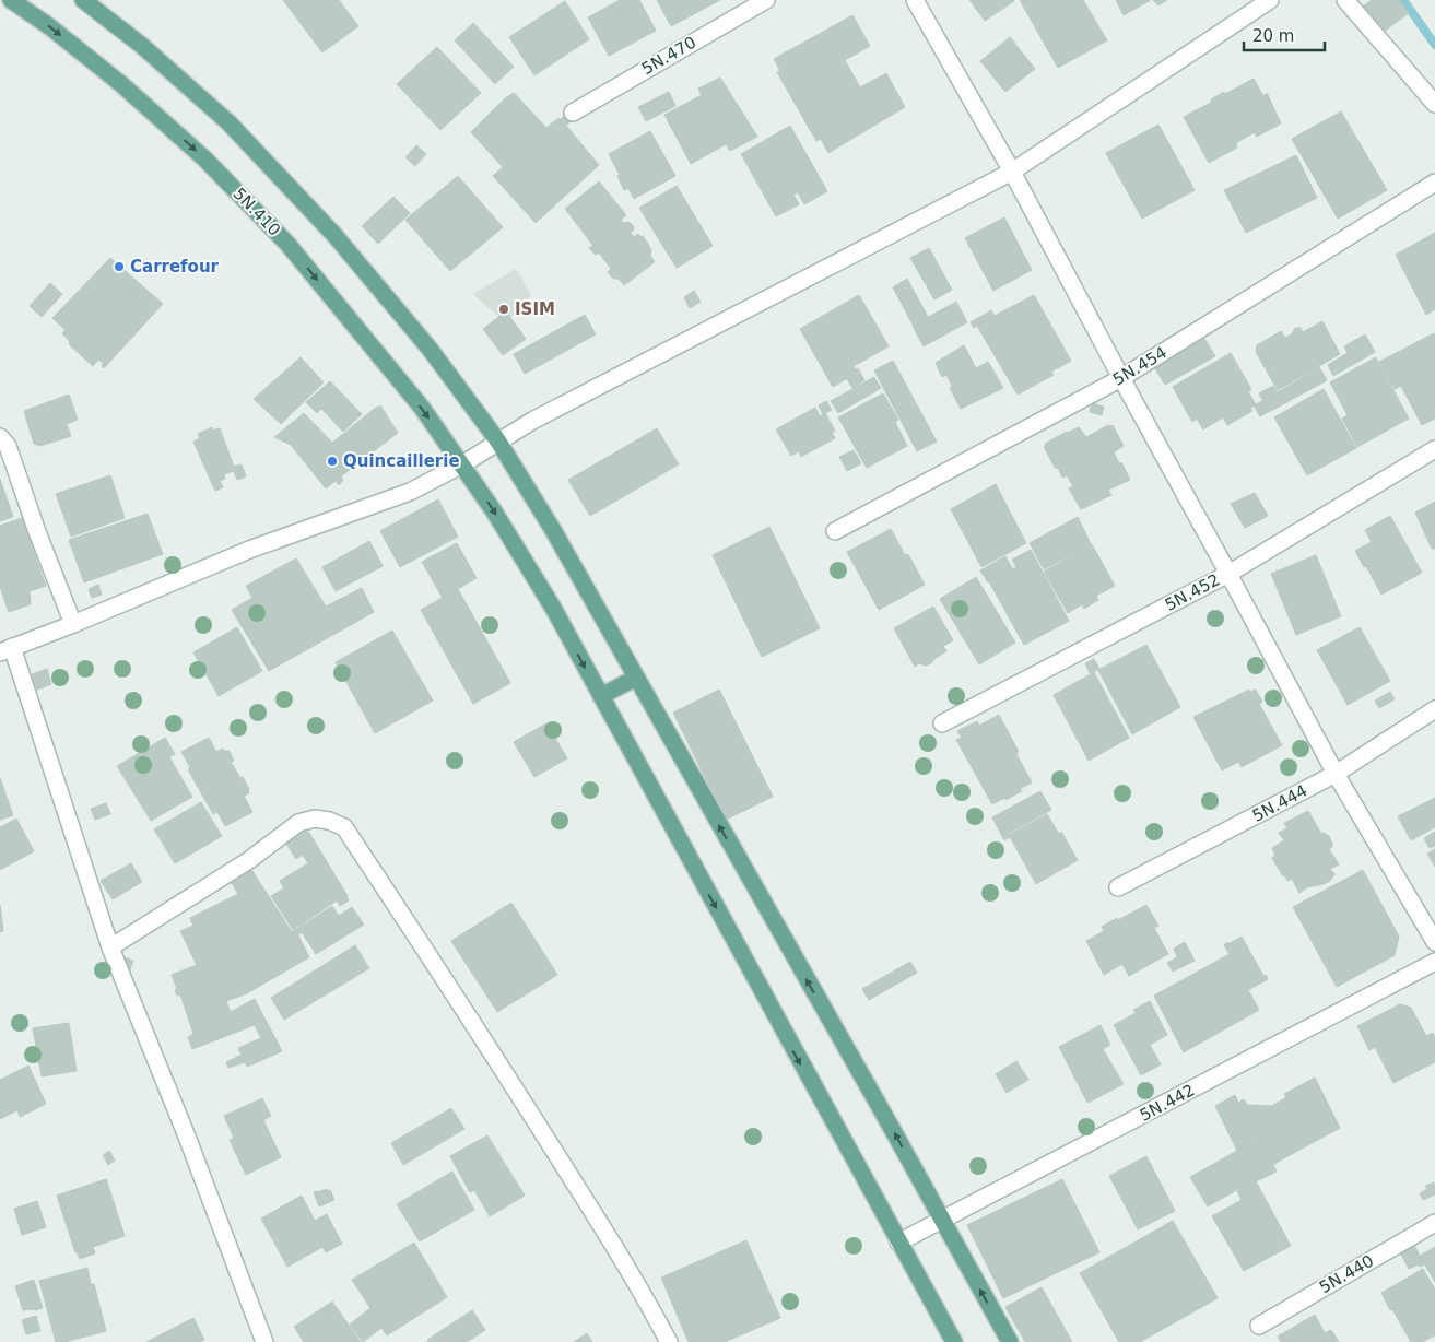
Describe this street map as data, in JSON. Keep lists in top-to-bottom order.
{
  "streets": {
    "main road": ["5N.410"],
    "street": [
      "5N.470",
      "5N.454",
      "5N.452",
      "5N.444",
      "5N.442",
      "5N.440"
    ]
  },
  "crossings": [
    ["5N.410", "5N.442"]
  ],
  "places": ["Carrefour", "ISIM", "Quincaillerie"],
  "scale_bar": "20 m"
}
